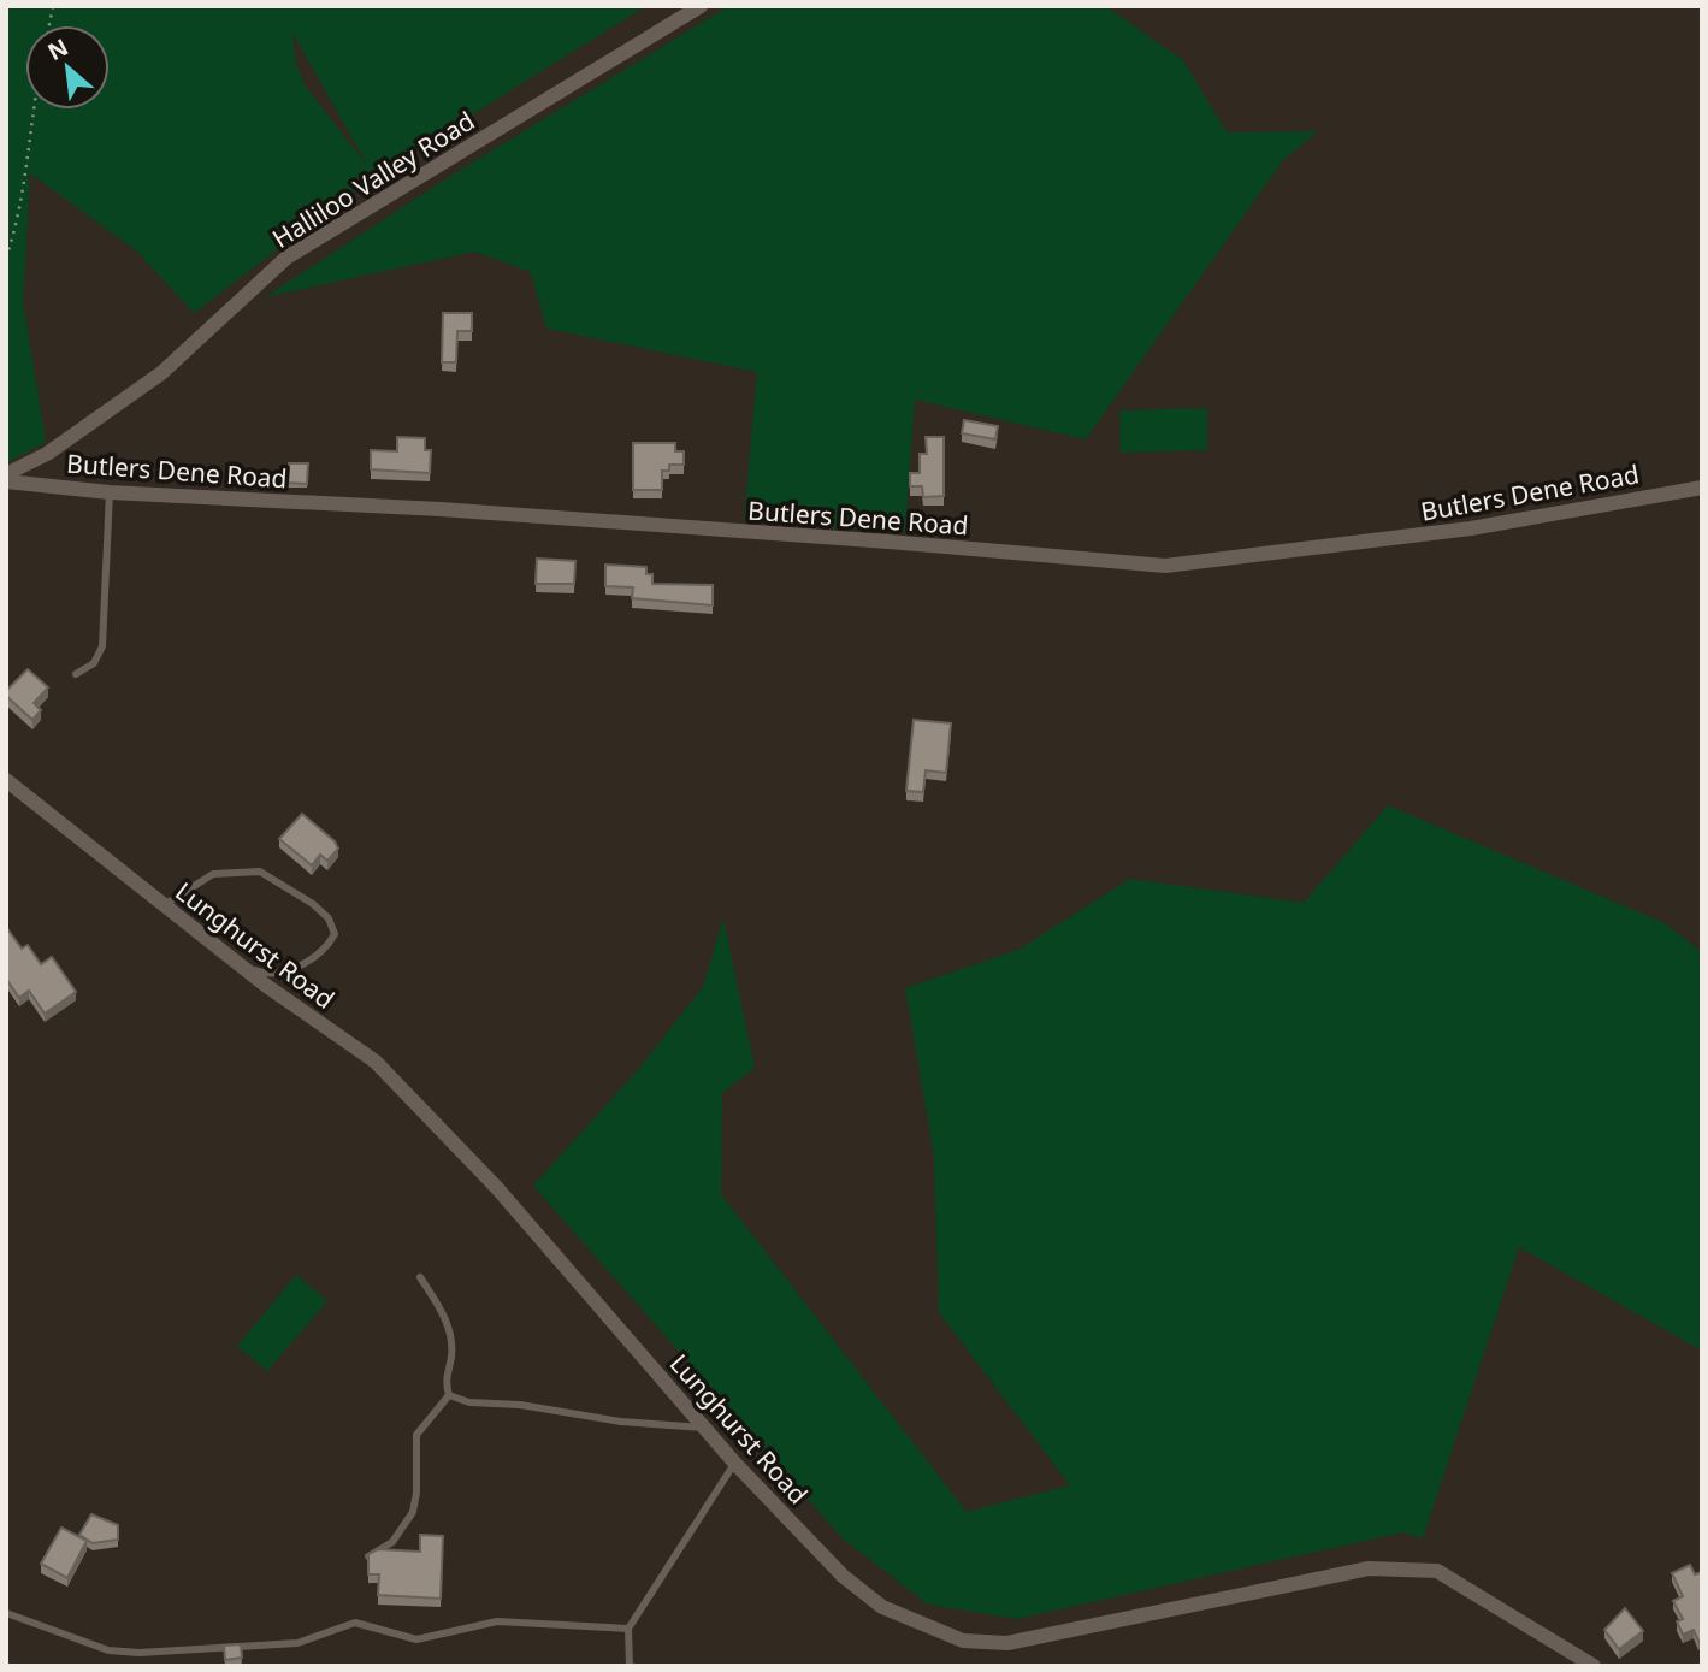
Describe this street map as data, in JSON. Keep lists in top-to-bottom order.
{
  "streets": {
    "street": ["Halliloo Valley Road", "Butlers Dene Road", "Lunghurst Road"]
  },
  "north": "top left"
}
